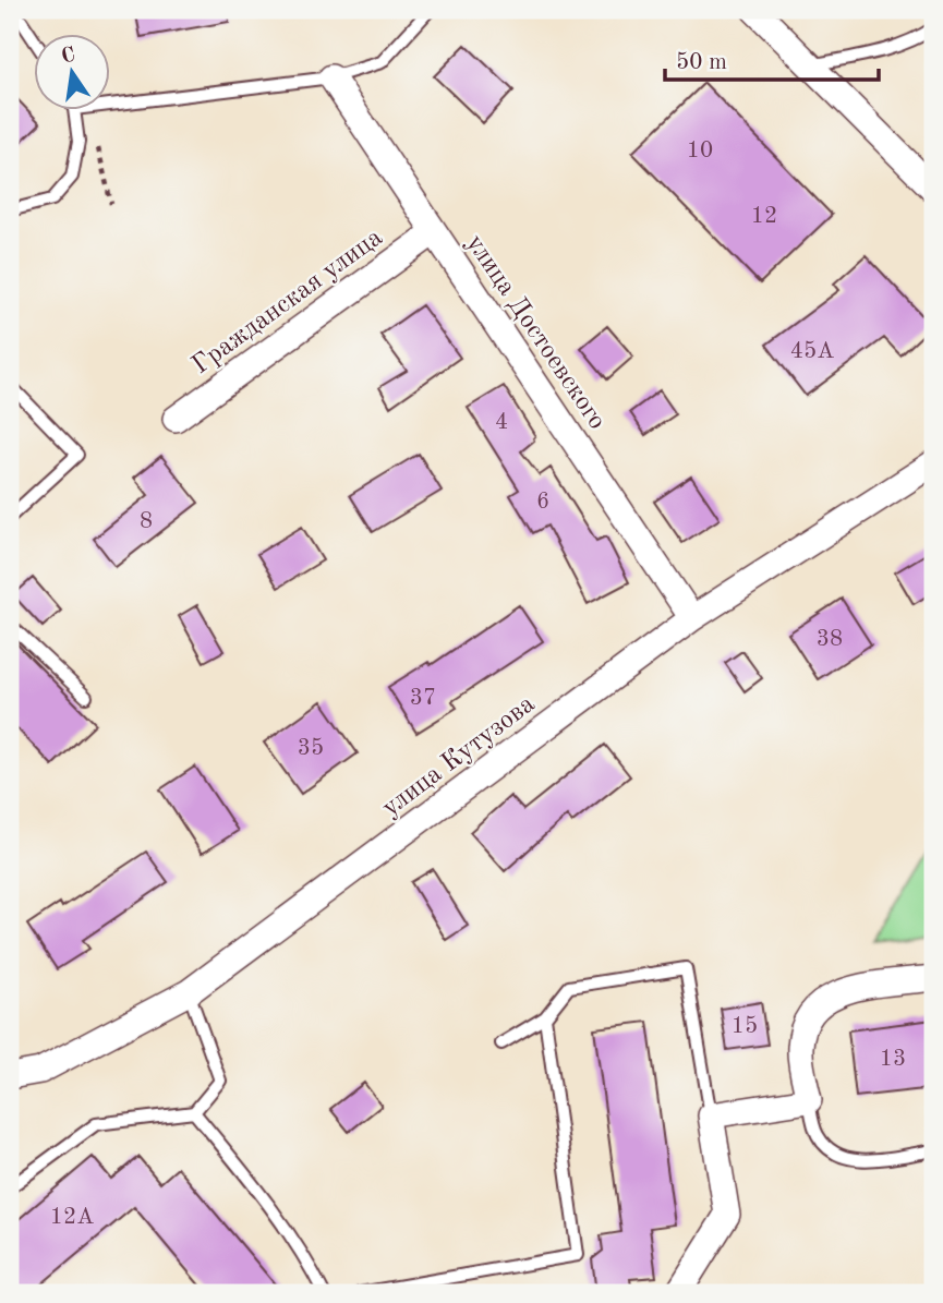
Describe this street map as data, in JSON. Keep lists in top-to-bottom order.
{
  "streets": {
    "street": ["Гражданская улица", "улица Достоевского", "улица Кутузова"]
  },
  "crossings": [
    ["Гражданская улица", "улица Достоевского"],
    ["улица Достоевского", "улица Кутузова"]
  ],
  "house_numbers": [
    "10",
    "12",
    "45А",
    "4",
    "6",
    "8",
    "38",
    "37",
    "35",
    "15",
    "13",
    "12А"
  ],
  "scale_bar": "50 m",
  "north": "top"
}
